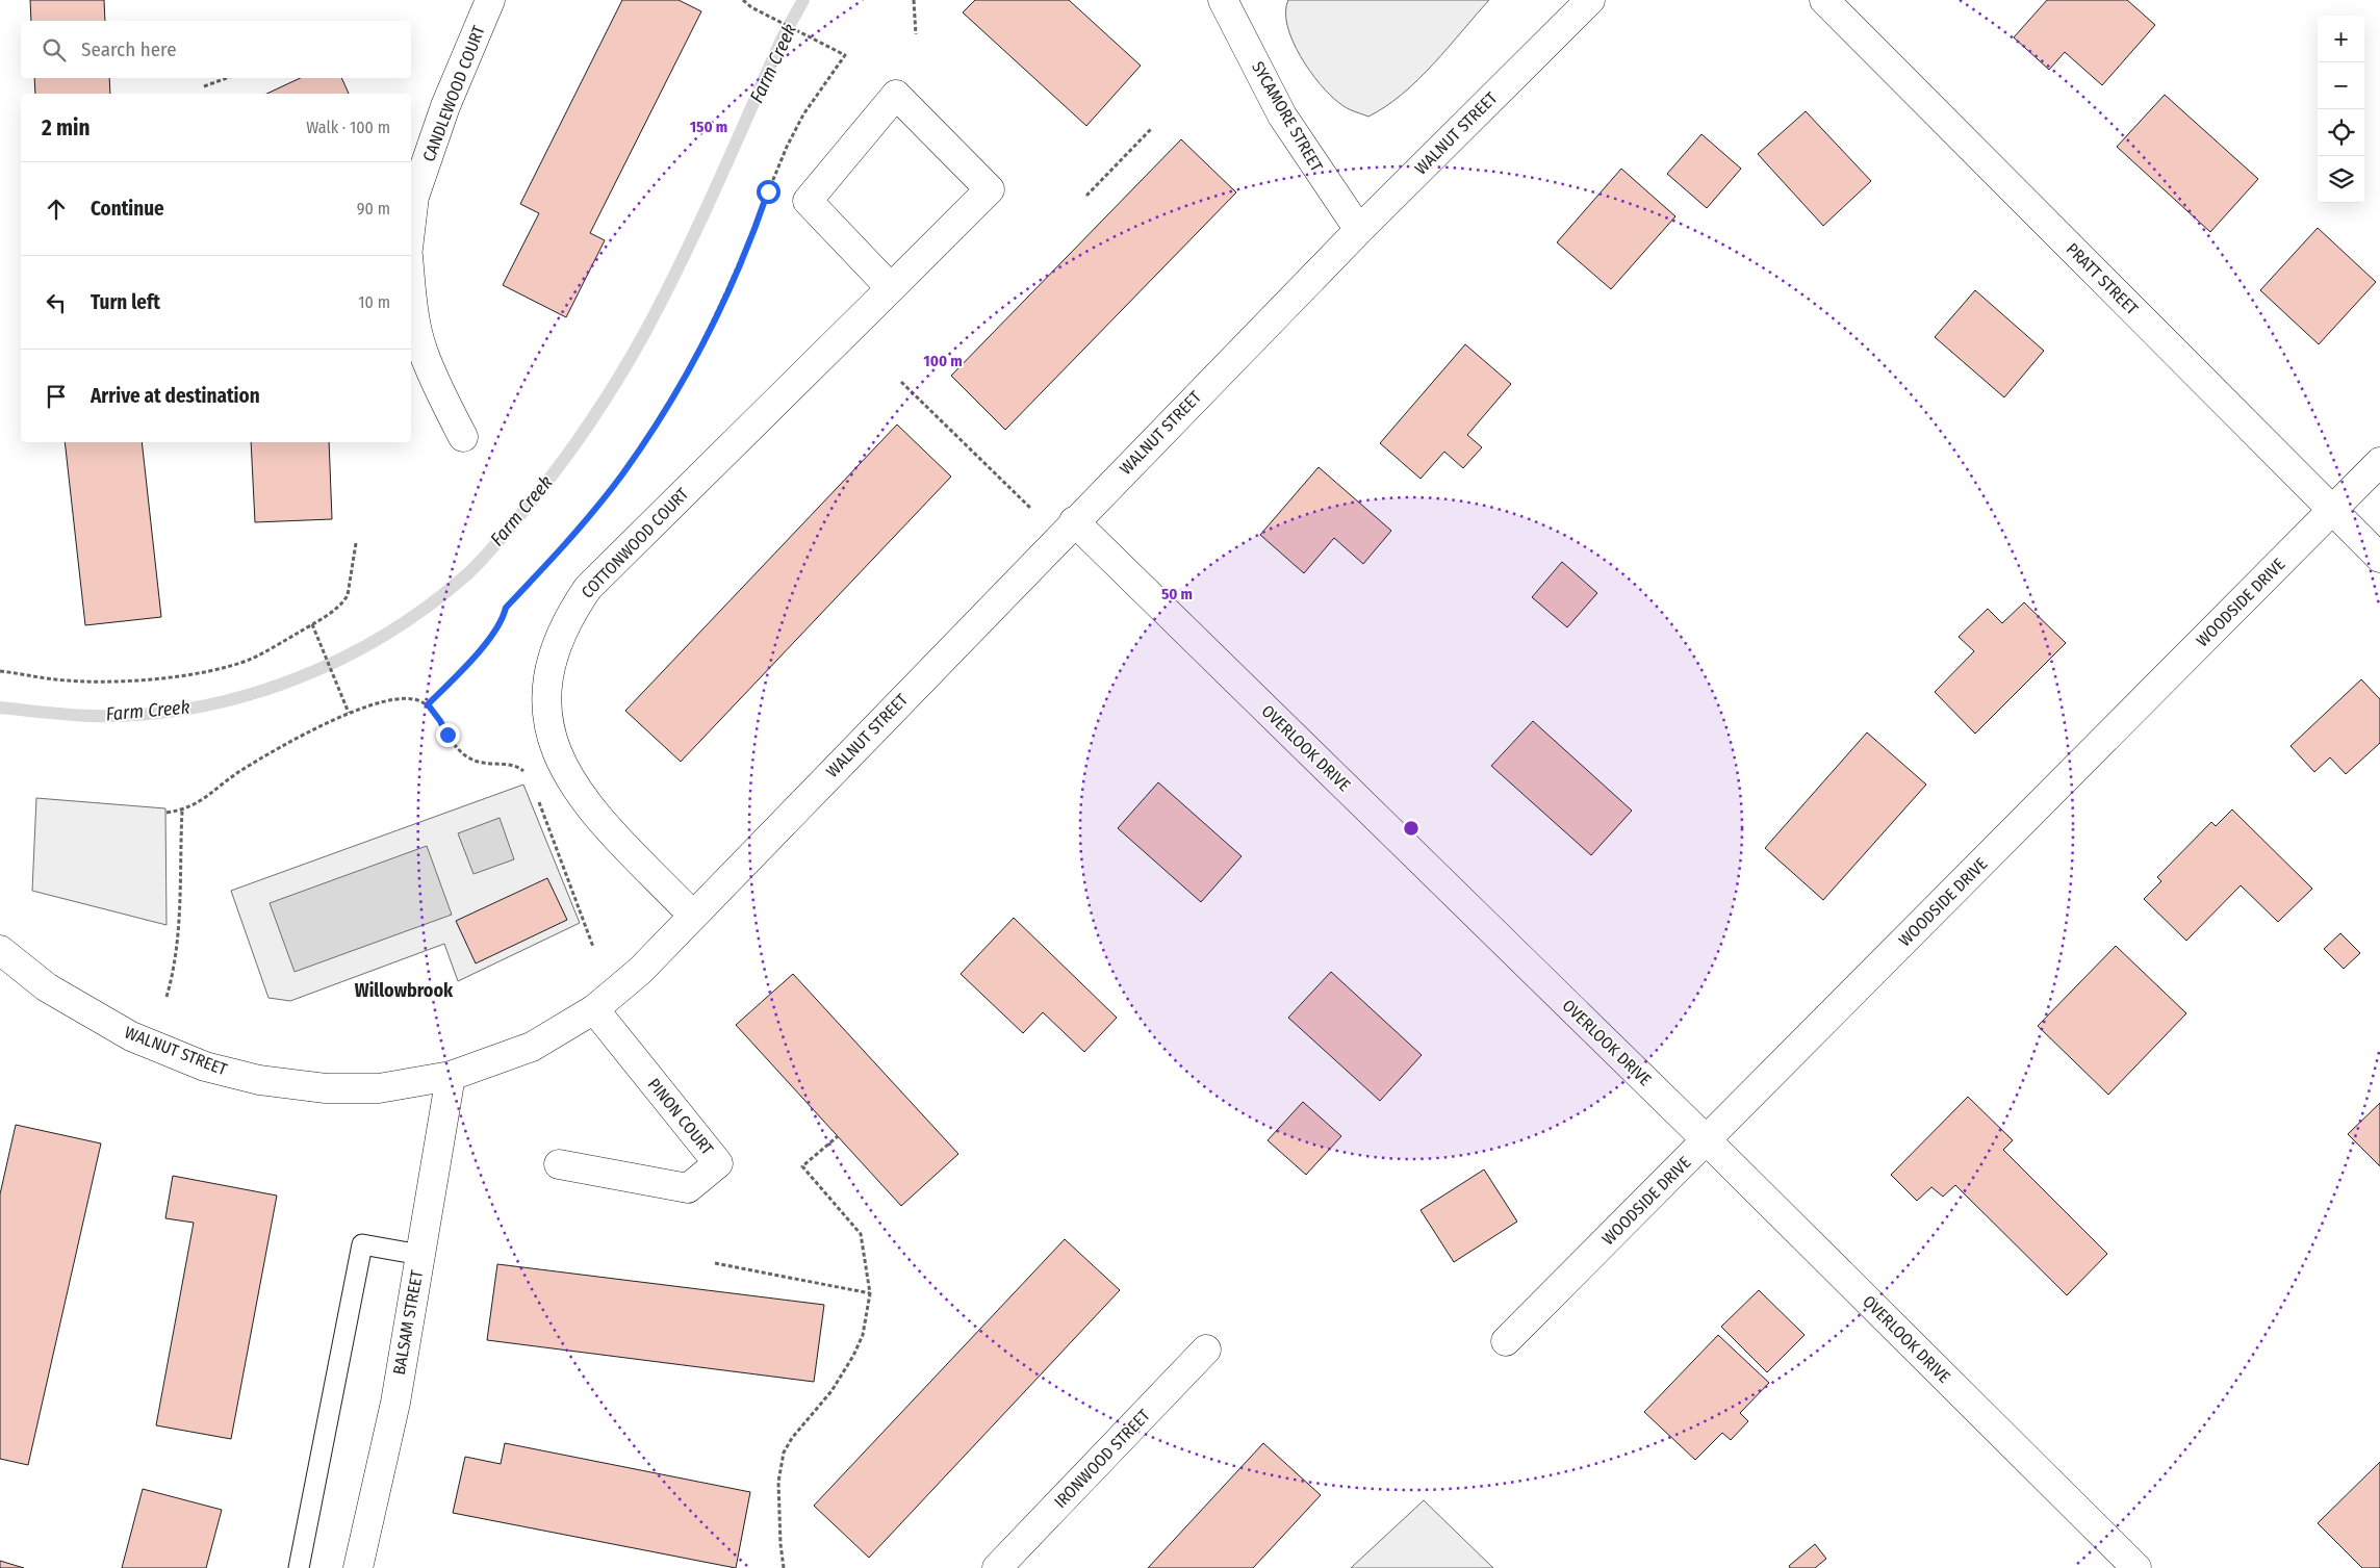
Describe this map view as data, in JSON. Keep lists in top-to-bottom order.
{
  "streets": {
    "street": [
      "CANDLEWOOD COURT",
      "SYCAMORE STREET",
      "WALNUT STREET",
      "PRATT STREET",
      "COTTONWOOD COURT",
      "WOODSIDE DRIVE",
      "OVERLOOK DRIVE",
      "PINON COURT",
      "BALSAM STREET",
      "IRONWOOD STREET"
    ]
  },
  "crossings": [
    ["SYCAMORE STREET", "WALNUT STREET"],
    ["WALNUT STREET", "COTTONWOOD COURT"],
    ["WALNUT STREET", "OVERLOOK DRIVE"],
    ["WALNUT STREET", "PINON COURT"],
    ["WALNUT STREET", "BALSAM STREET"],
    ["PRATT STREET", "WOODSIDE DRIVE"],
    ["WOODSIDE DRIVE", "OVERLOOK DRIVE"]
  ],
  "districts": ["Willowbrook"],
  "water": ["Farm Creek"],
  "page": {
    "map_buttons": ["+", "−"],
    "search": "Search here",
    "heading": ["2 min", "Walk · 100 m"],
    "list": [
      ["Continue", "90 m"],
      ["Turn left", "10 m"],
      "Arrive at destination"
    ]
  },
  "rings": ["150 m", "100 m", "50 m"]
}
